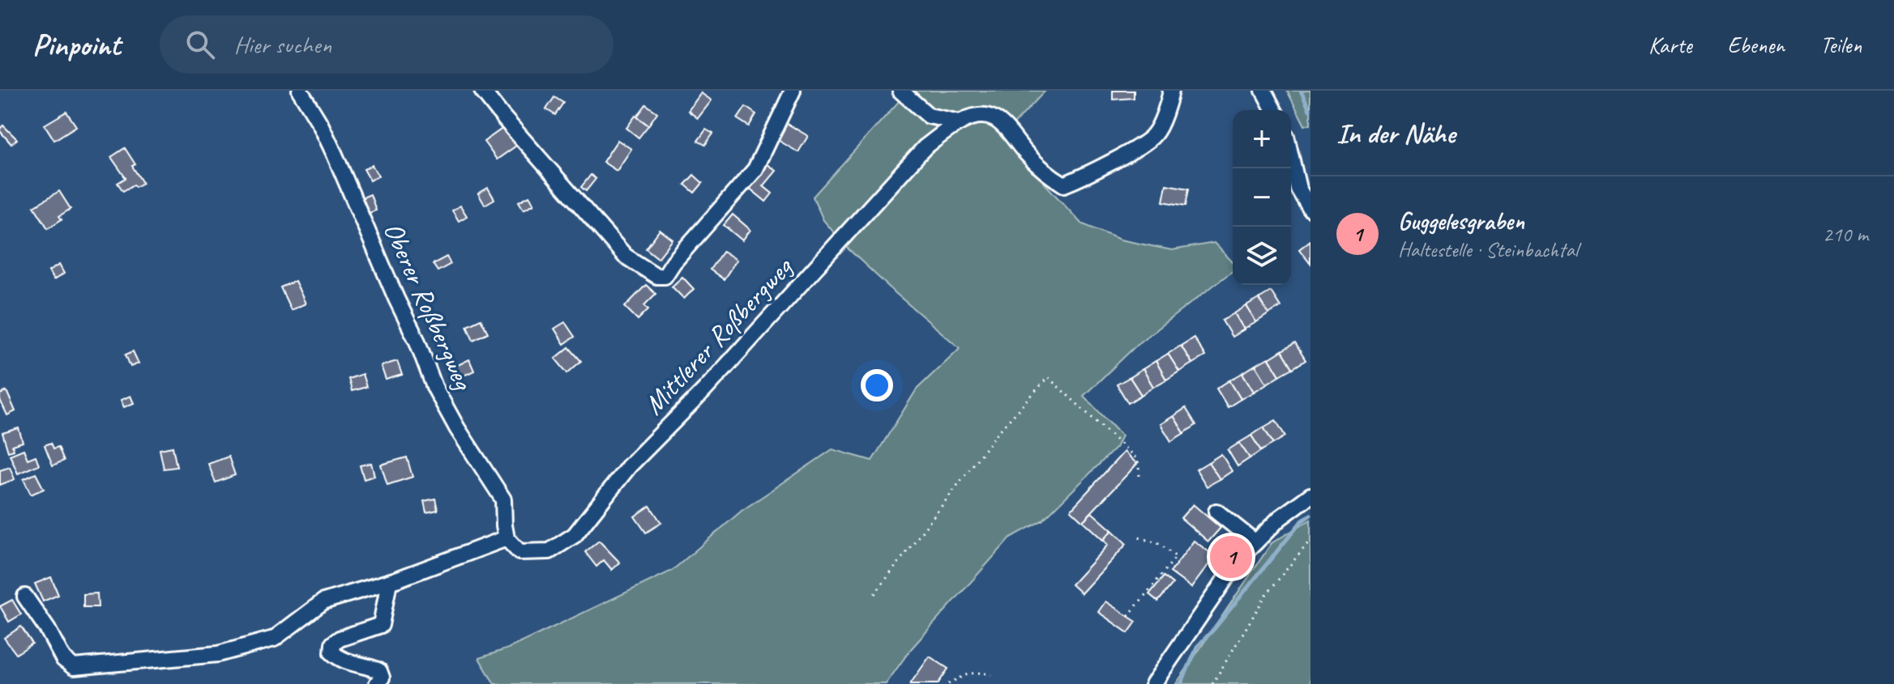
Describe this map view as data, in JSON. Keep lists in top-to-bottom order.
{
  "streets": {
    "street": ["Oberer Roßbergweg", "Mittlerer Roßbergweg"]
  },
  "crossings": [
    ["Oberer Roßbergweg", "Mittlerer Roßbergweg"]
  ],
  "page": {
    "header": "Pinpoint",
    "search": "Hier suchen",
    "nav": ["Karte", "Ebenen", "Teilen"],
    "heading": "In der Nähe",
    "map_buttons": ["+", "−"],
    "list": [
      {
        "mark": "1",
        "name": "Guggelesgraben",
        "note": "Haltestelle · Steinbachtal",
        "value": "210 m"
      }
    ],
    "pins": "1"
  }
}
